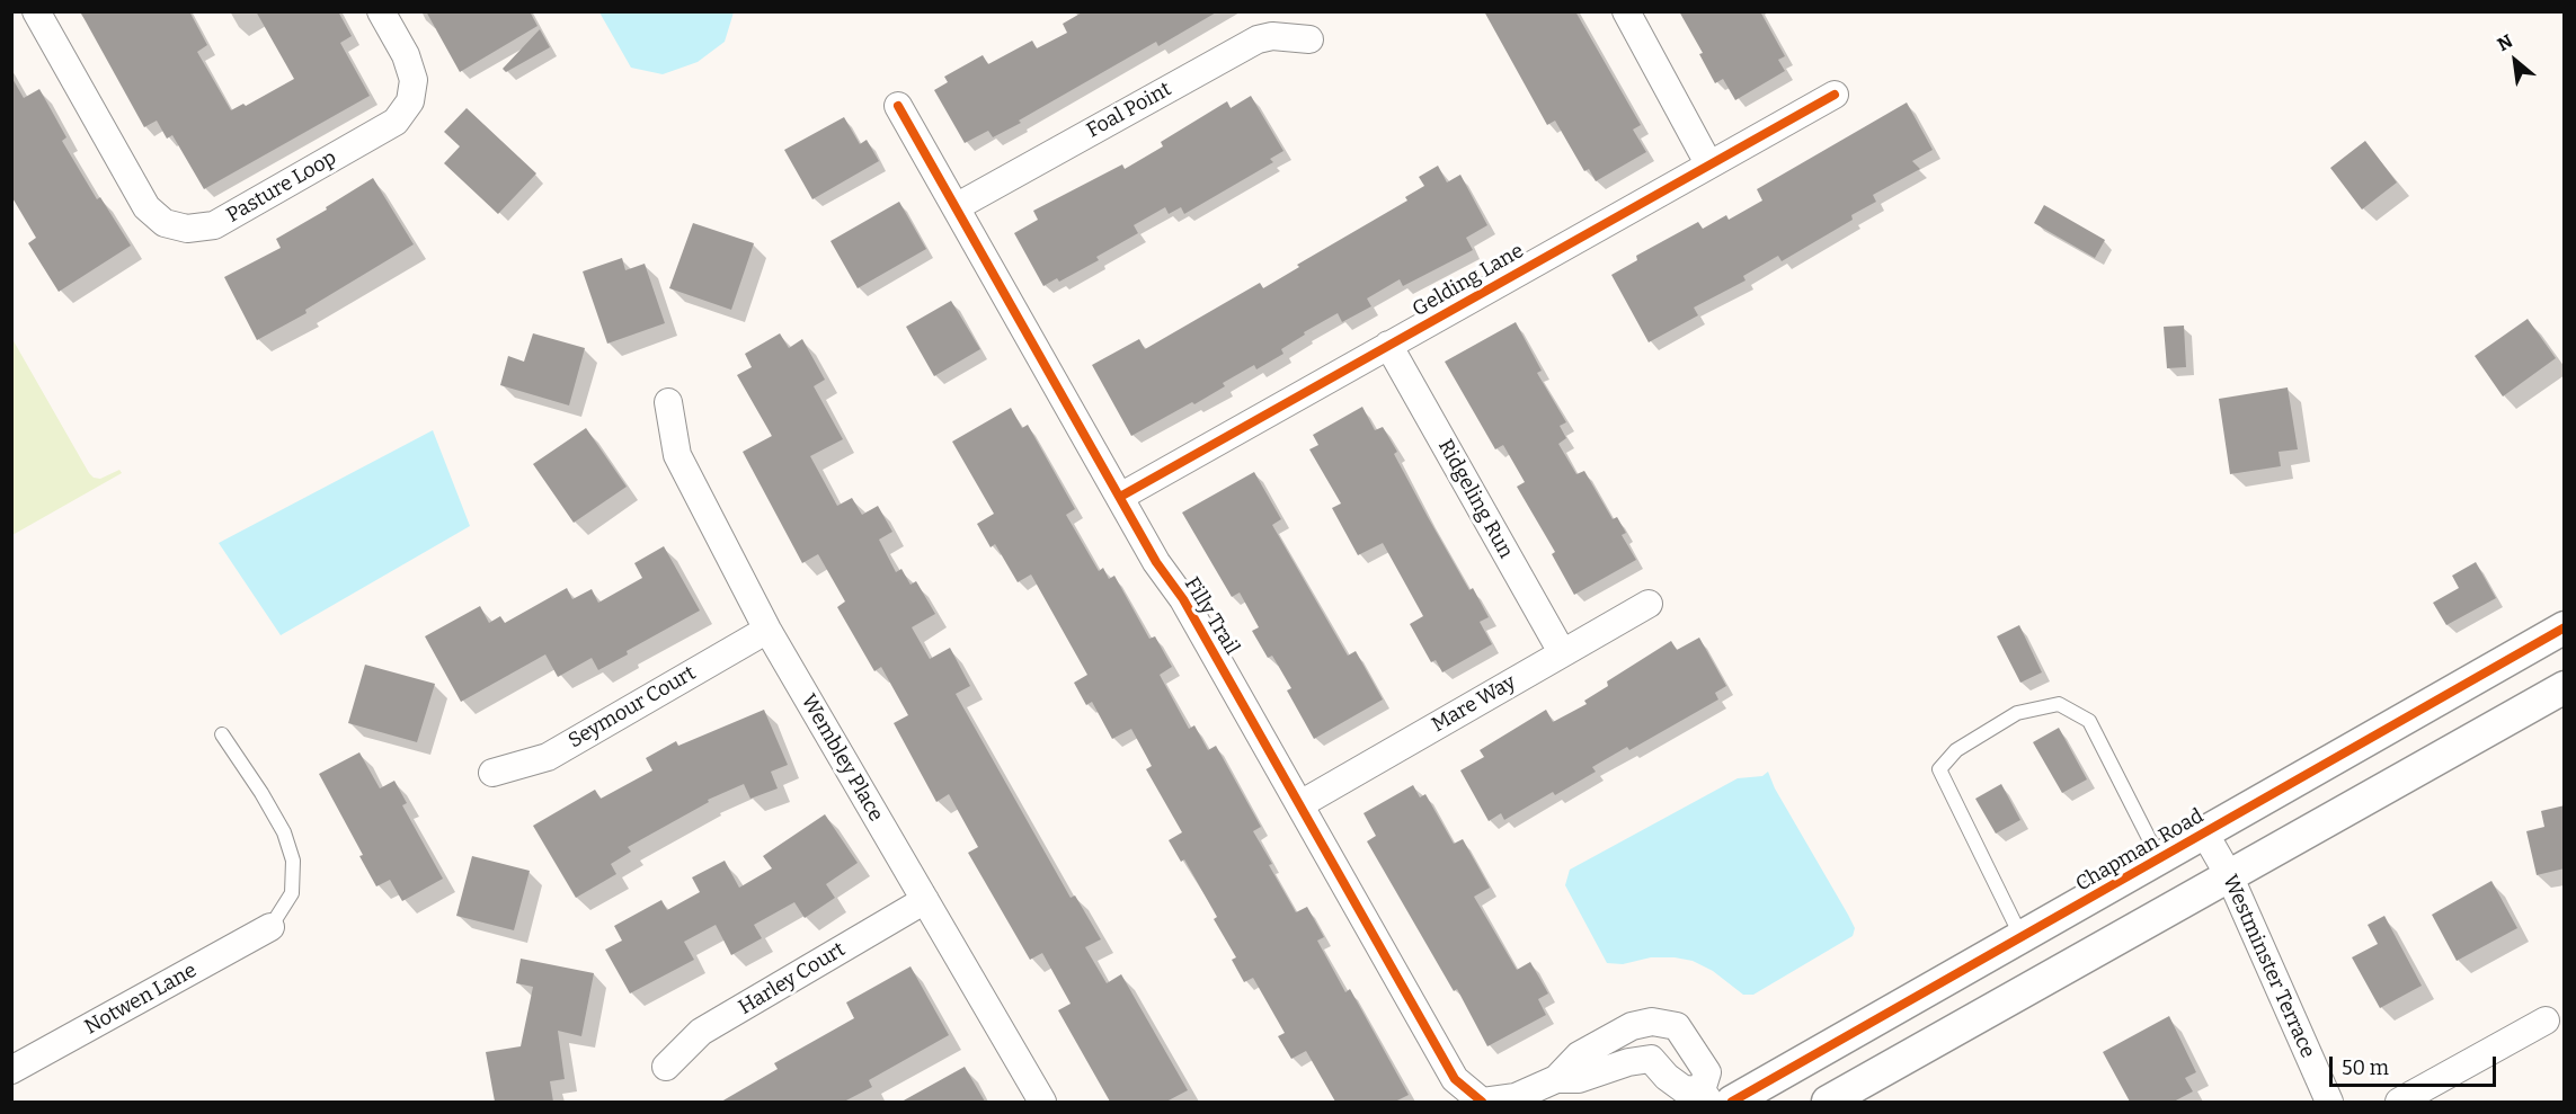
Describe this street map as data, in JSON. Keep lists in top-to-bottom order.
{
  "streets": {
    "street": [
      "Foal Point",
      "Pasture Loop",
      "Gelding Lane",
      "Ridgeling Run",
      "Filly Trail",
      "Mare Way",
      "Seymour Court",
      "Wembley Place",
      "Chapman Road",
      "Westminster Terrace",
      "Harley Court",
      "Notwen Lane"
    ]
  },
  "crossings": [
    ["Foal Point", "Filly Trail"],
    ["Gelding Lane", "Ridgeling Run"],
    ["Gelding Lane", "Filly Trail"],
    ["Ridgeling Run", "Mare Way"],
    ["Filly Trail", "Mare Way"],
    ["Seymour Court", "Wembley Place"],
    ["Wembley Place", "Harley Court"],
    ["Chapman Road", "Westminster Terrace"]
  ],
  "scale_bar": "50 m",
  "north": "top left"
}
